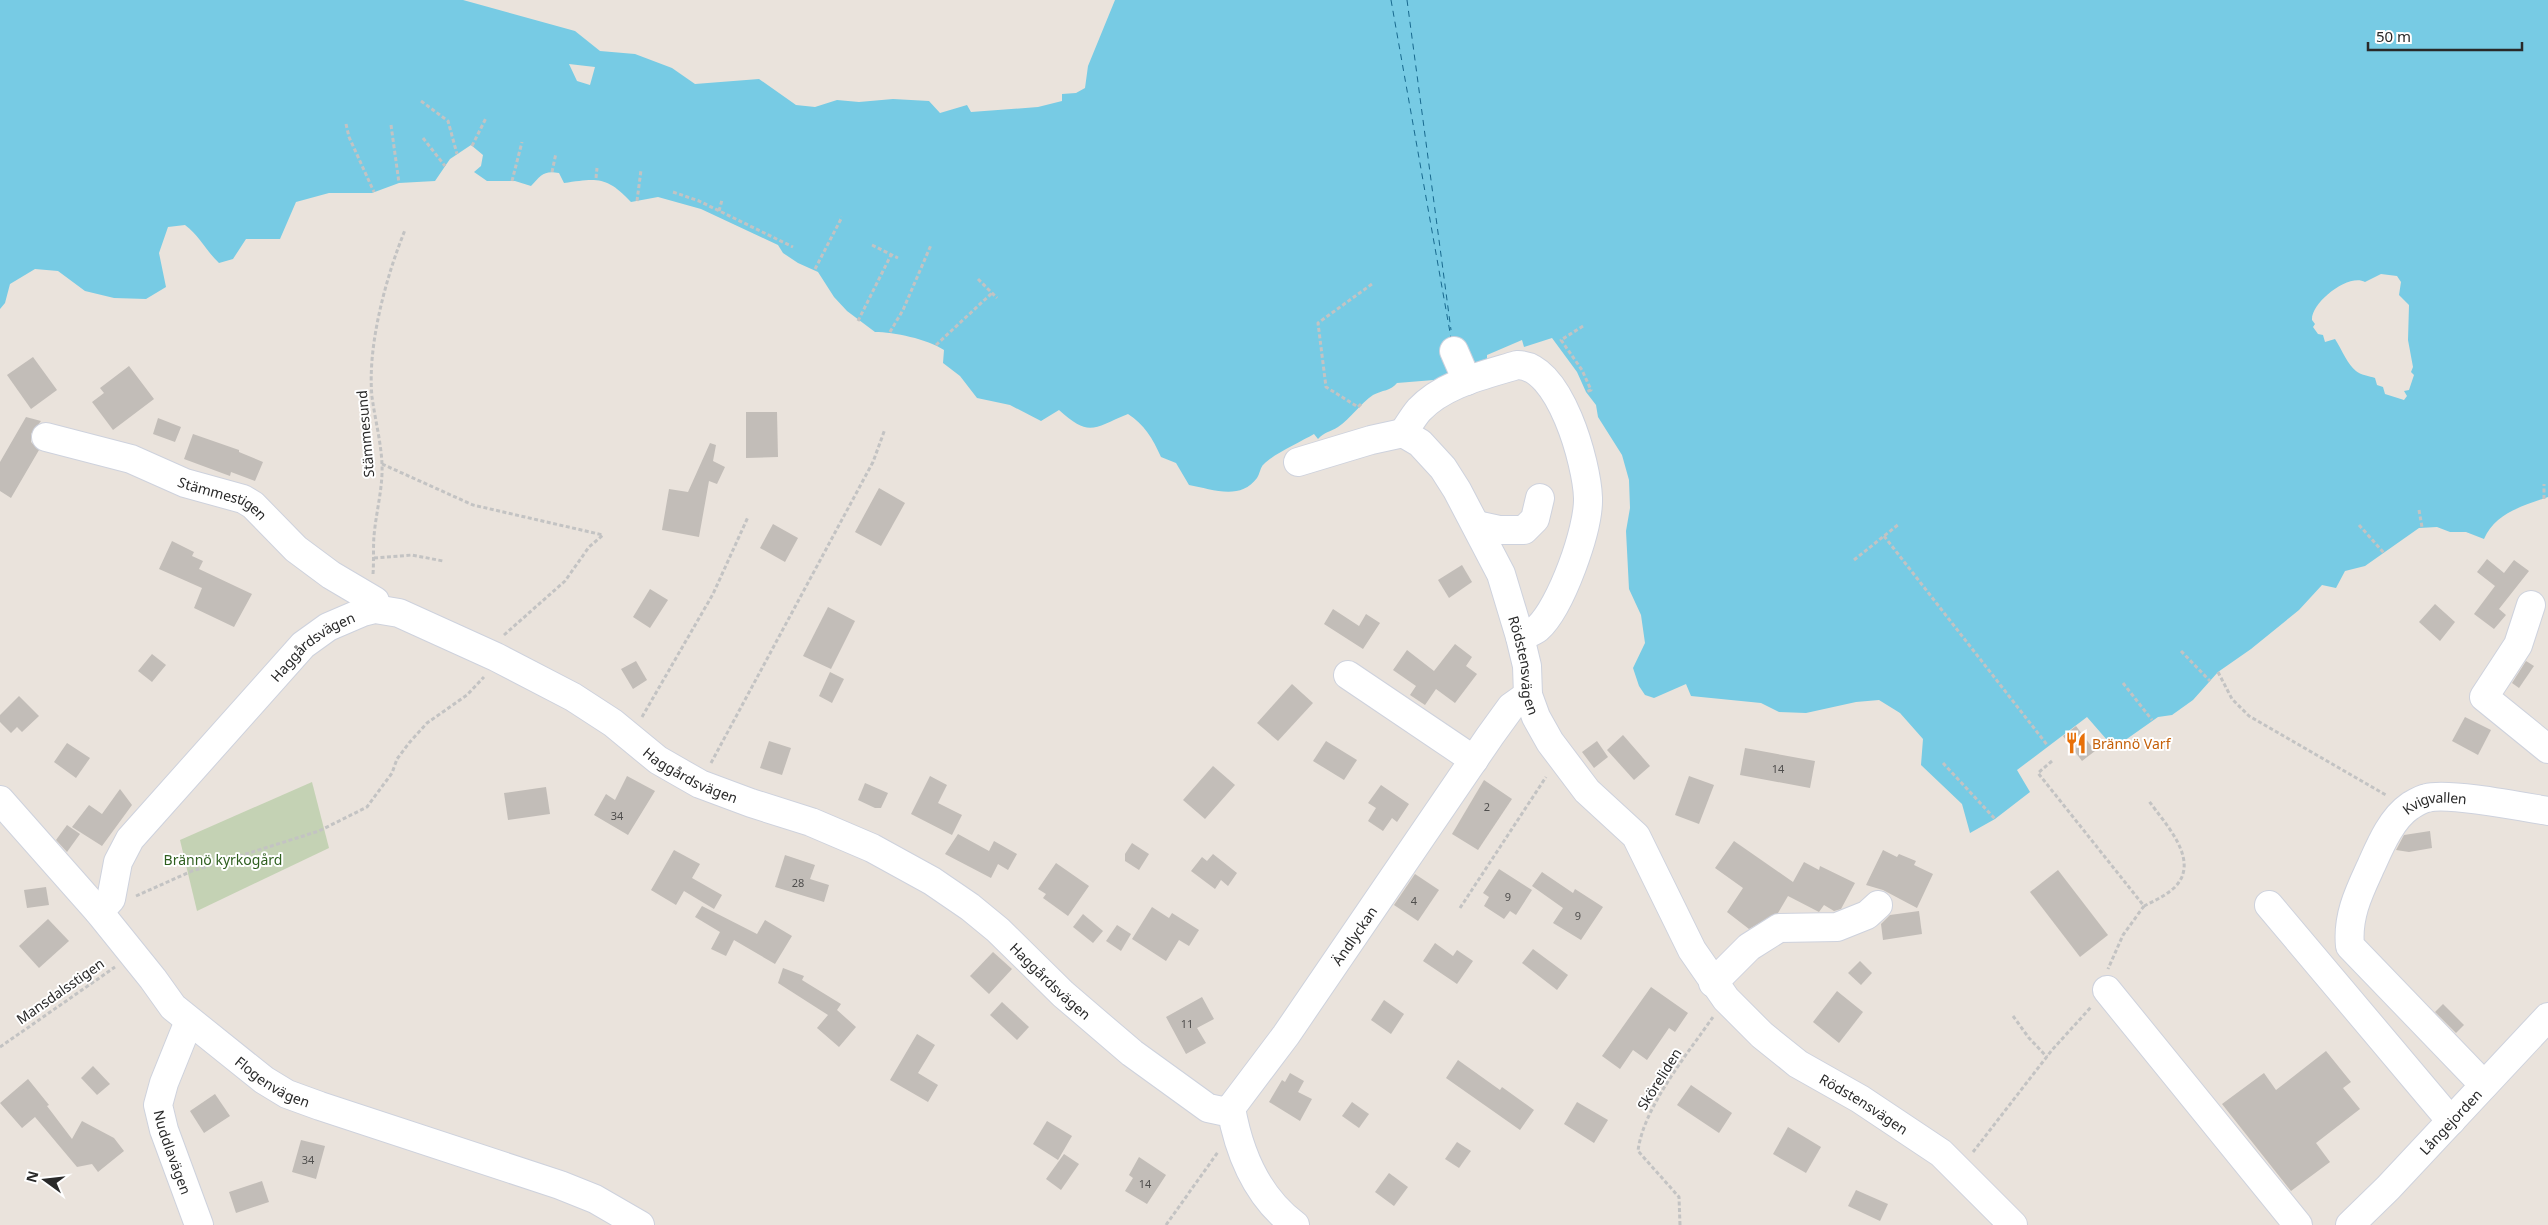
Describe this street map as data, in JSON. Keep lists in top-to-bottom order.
{
  "streets": {
    "street": [
      "Stämmestigen",
      "Haggårdsvägen",
      "Rödstensvägen",
      "Kvigvallen",
      "Ändlyckan",
      "Flogenvägen",
      "Långejorden",
      "Nuddlavägen"
    ],
    "path": ["Stämmesund", "Mansdalsstigen", "Sköreliden"]
  },
  "crossings": [
    ["Stämmesund", "Stämmestigen"],
    ["Haggårdsvägen", "Ändlyckan"],
    ["Haggårdsvägen", "Flogenvägen"],
    ["Rödstensvägen", "Ändlyckan"],
    ["Rödstensvägen", "Sköreliden"],
    ["Mansdalsstigen", "Flogenvägen"],
    ["Flogenvägen", "Nuddlavägen"]
  ],
  "parks": ["Brännö kyrkogård"],
  "places": {
    "restaurant": ["Brännö Varf"]
  },
  "house_numbers": [
    "14",
    "2",
    "34",
    "28",
    "9",
    "4",
    "9",
    "11",
    "34",
    "14"
  ],
  "scale_bar": "50 m",
  "north": "left"
}
